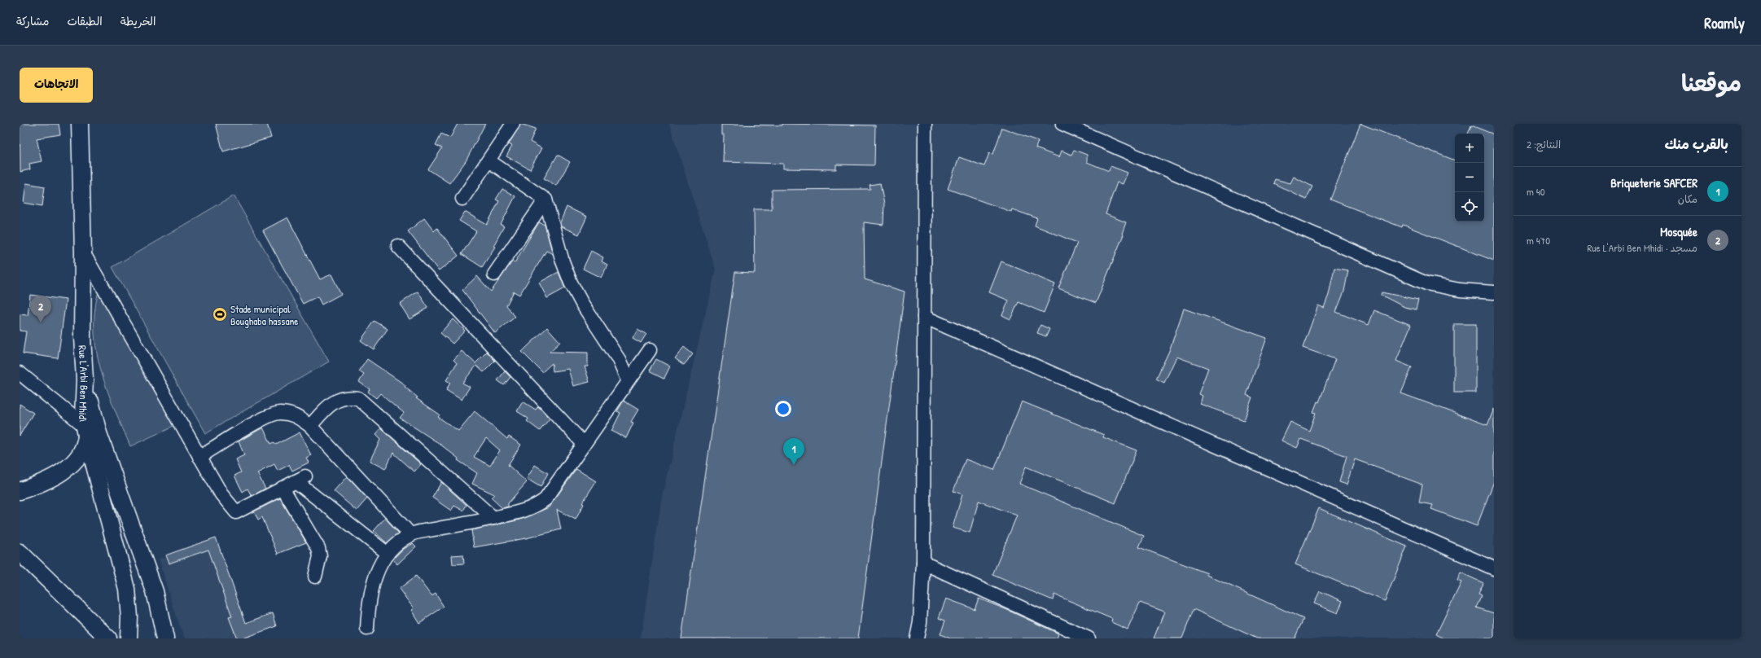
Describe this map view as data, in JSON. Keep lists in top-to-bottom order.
{
  "streets": {
    "main road": ["Rue L'Arbi Ben Mhidi"]
  },
  "places": {
    "sports": ["Stade municipal Boughaba hassane"]
  },
  "page": {
    "header": "Roamly",
    "nav": ["الخريطة", "الطبقات", "مشاركة"],
    "title": "موقعنا",
    "buttons": "الاتجاهات",
    "heading": ["بالقرب منك", "النتائج: 2"],
    "map_buttons": ["+", "−"],
    "list": [
      {
        "mark": "1",
        "name": "Briqueterie SAFCER",
        "note": "مكان",
        "value": "40 m"
      },
      {
        "mark": "2",
        "name": "Mosquée",
        "note": "مسجد · Rue L'Arbi Ben Mhidi",
        "value": "470 m"
      }
    ],
    "pins": ["2", "1"]
  }
}
